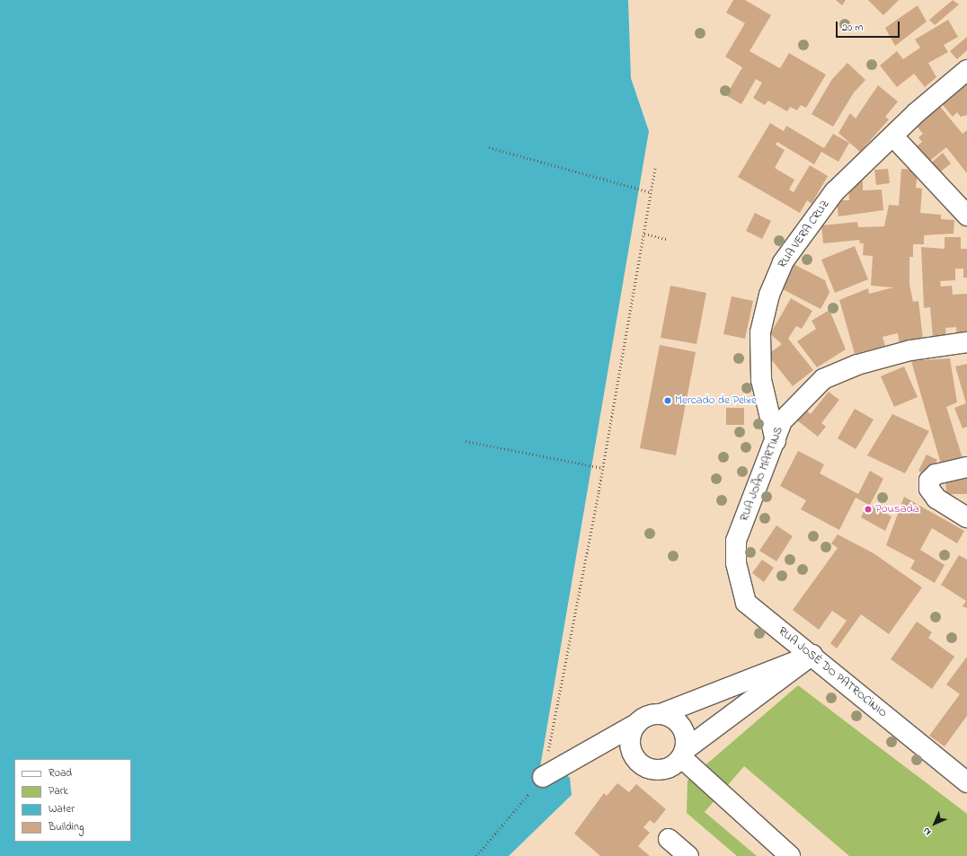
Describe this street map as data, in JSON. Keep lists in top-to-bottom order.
{
  "streets": {
    "street": ["RUA VERA CRUZ", "RUA JOÃO MARTINS", "RUA JOSÉ DO PATROCÍNIO"]
  },
  "crossings": [
    ["RUA VERA CRUZ", "RUA JOÃO MARTINS"],
    ["RUA JOÃO MARTINS", "RUA JOSÉ DO PATROCÍNIO"]
  ],
  "places": ["Mercado de Peixe", "Pousada"],
  "legend": [
    "Road",
    "Park",
    "Water",
    "Building"
  ],
  "scale_bar": "20 m",
  "north": "bottom left"
}
